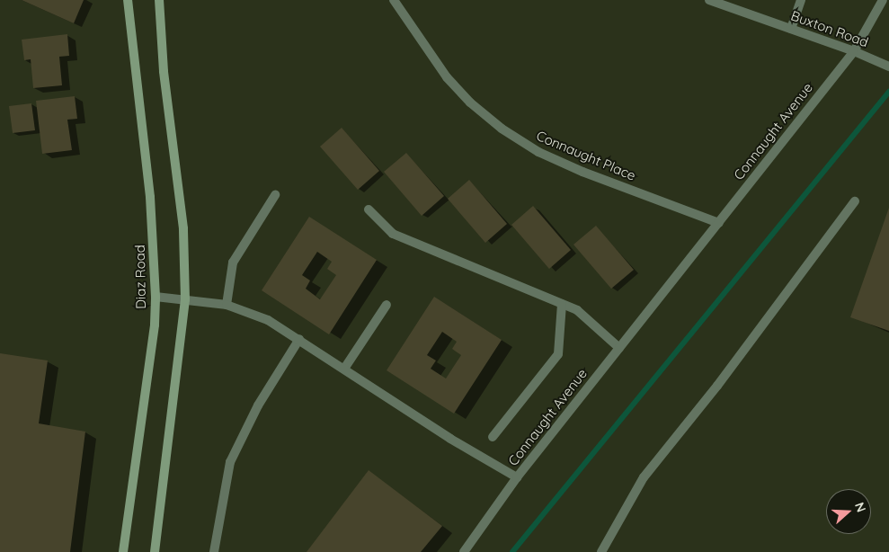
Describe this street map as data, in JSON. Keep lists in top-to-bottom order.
{
  "streets": {
    "street": [
      "Buxton Road",
      "Connaught Avenue",
      "Connaught Place",
      "Diaz Road"
    ]
  },
  "crossings": [
    ["Buxton Road", "Connaught Avenue"],
    ["Connaught Avenue", "Connaught Place"],
    ["Connaught Avenue", "Diaz Road"]
  ],
  "north": "right"
}
